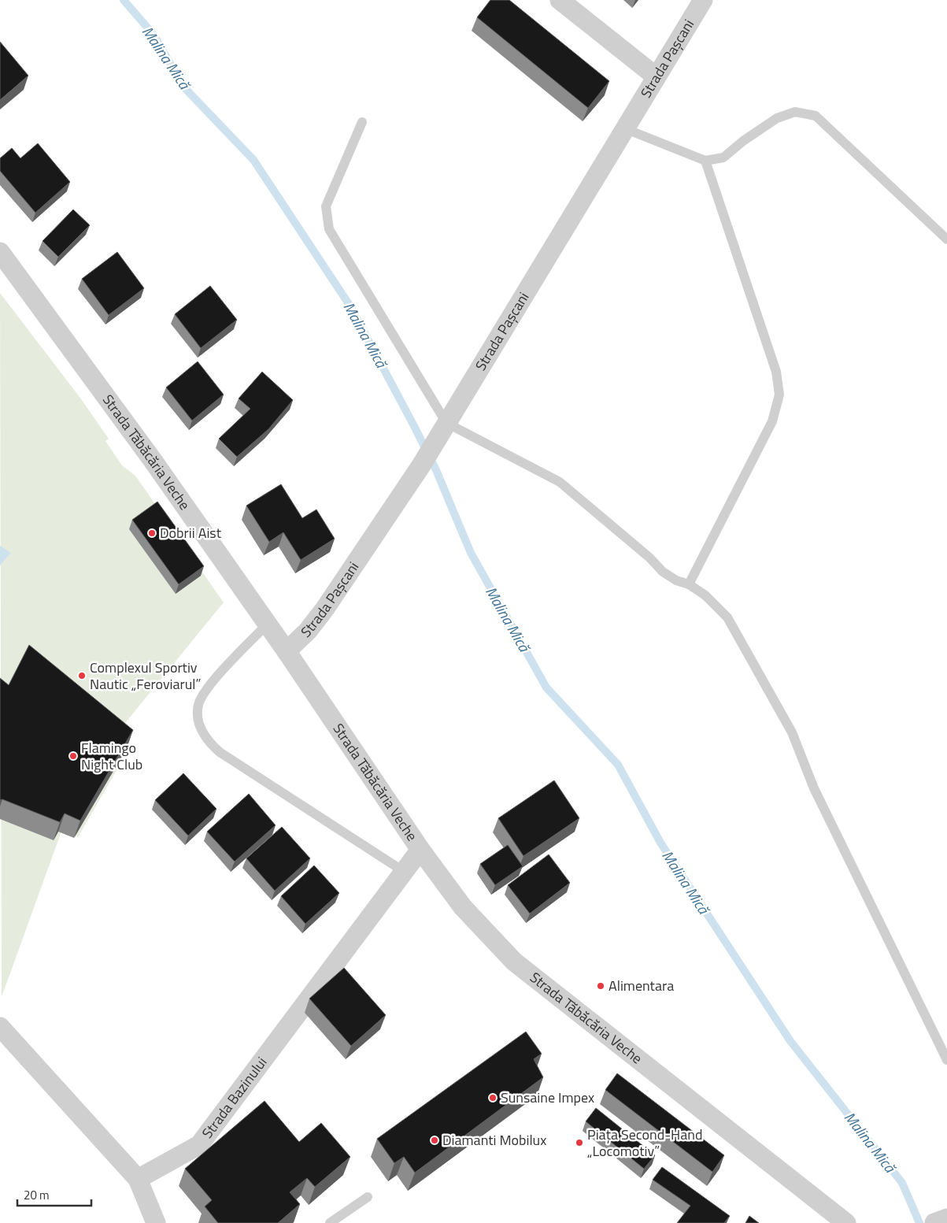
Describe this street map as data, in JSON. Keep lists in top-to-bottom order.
{
  "streets": {
    "street": ["Strada Pașcani", "Strada Tăbăcăria Veche", "Strada Bazinului"]
  },
  "crossings": [
    ["Strada Pașcani", "Strada Tăbăcăria Veche"],
    ["Strada Tăbăcăria Veche", "Strada Bazinului"]
  ],
  "water": ["Malina Mică"],
  "places": [
    "Dobrii Aist",
    "Complexul Sportiv Nautic „Feroviarul”",
    "Flamingo Night Club",
    "Alimentara",
    "Sunsaine Impex",
    "Diamanti Mobilux",
    "Piața Second-Hand „Locomotiv”"
  ],
  "scale_bar": "20 m"
}
